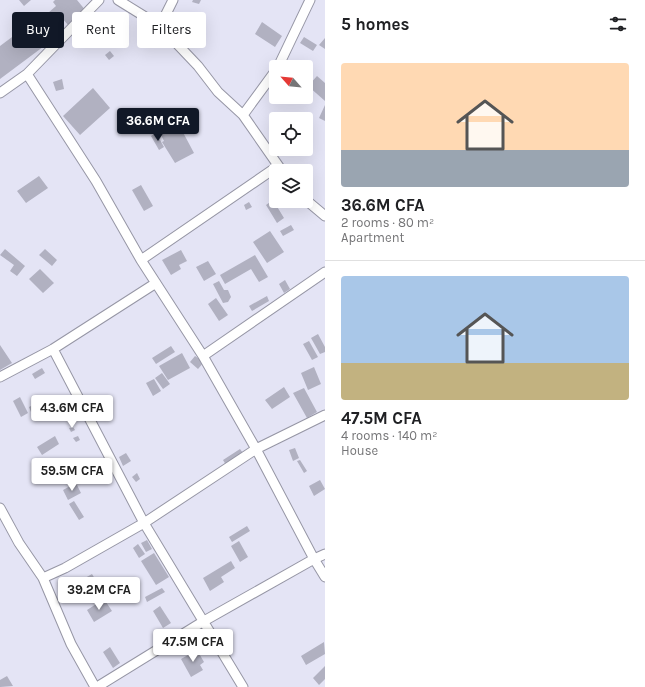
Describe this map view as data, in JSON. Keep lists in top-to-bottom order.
{
  "north": "top left",
  "page": {
    "heading": "5 homes",
    "chip": ["Buy", "Rent", "Filters"],
    "list": [
      {
        "name": "36.6M CFA",
        "note": "2 rooms · 80 m² · Apartment"
      },
      {
        "name": "47.5M CFA",
        "note": "4 rooms · 140 m² · House"
      }
    ],
    "price": [
      "36.6M CFA",
      "43.6M CFA",
      "59.5M CFA",
      "39.2M CFA",
      "47.5M CFA"
    ]
  }
}
